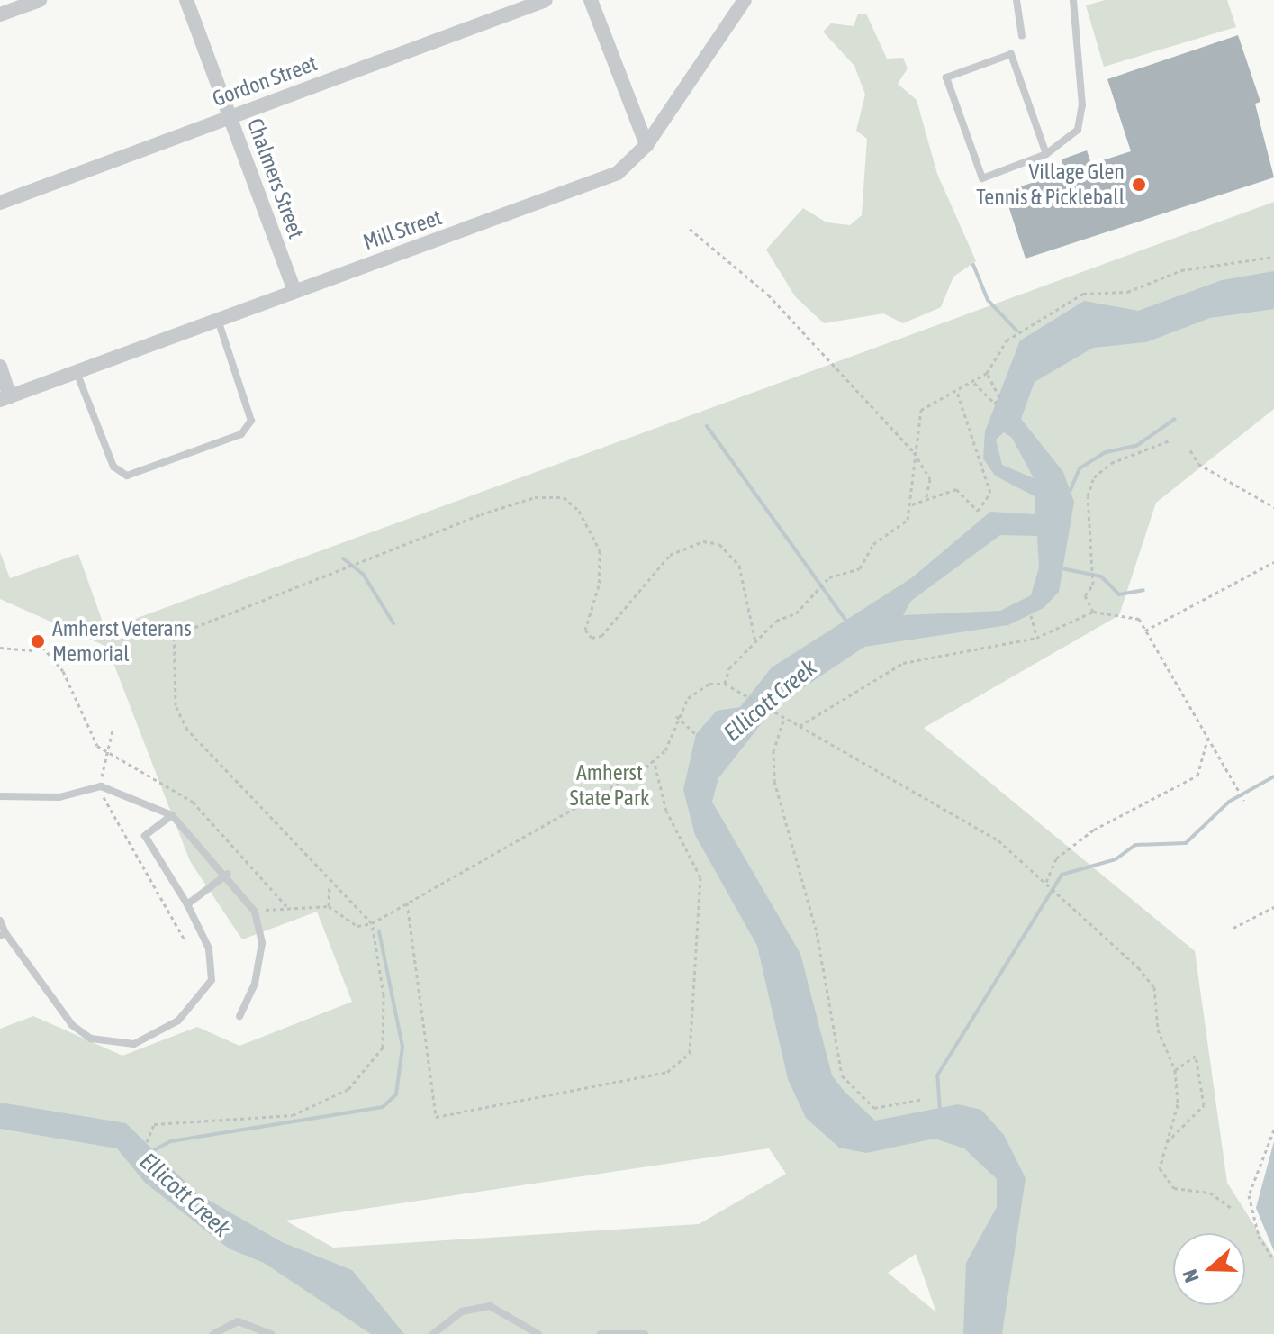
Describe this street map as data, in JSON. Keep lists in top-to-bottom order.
{
  "streets": {
    "street": ["Gordon Street", "Chalmers Street", "Mill Street"]
  },
  "crossings": [
    ["Gordon Street", "Chalmers Street"],
    ["Chalmers Street", "Mill Street"]
  ],
  "water": ["Ellicott Creek"],
  "parks": ["Amherst State Park"],
  "places": ["Village Glen Tennis & Pickleball", "Amherst Veterans Memorial"],
  "north": "left"
}
